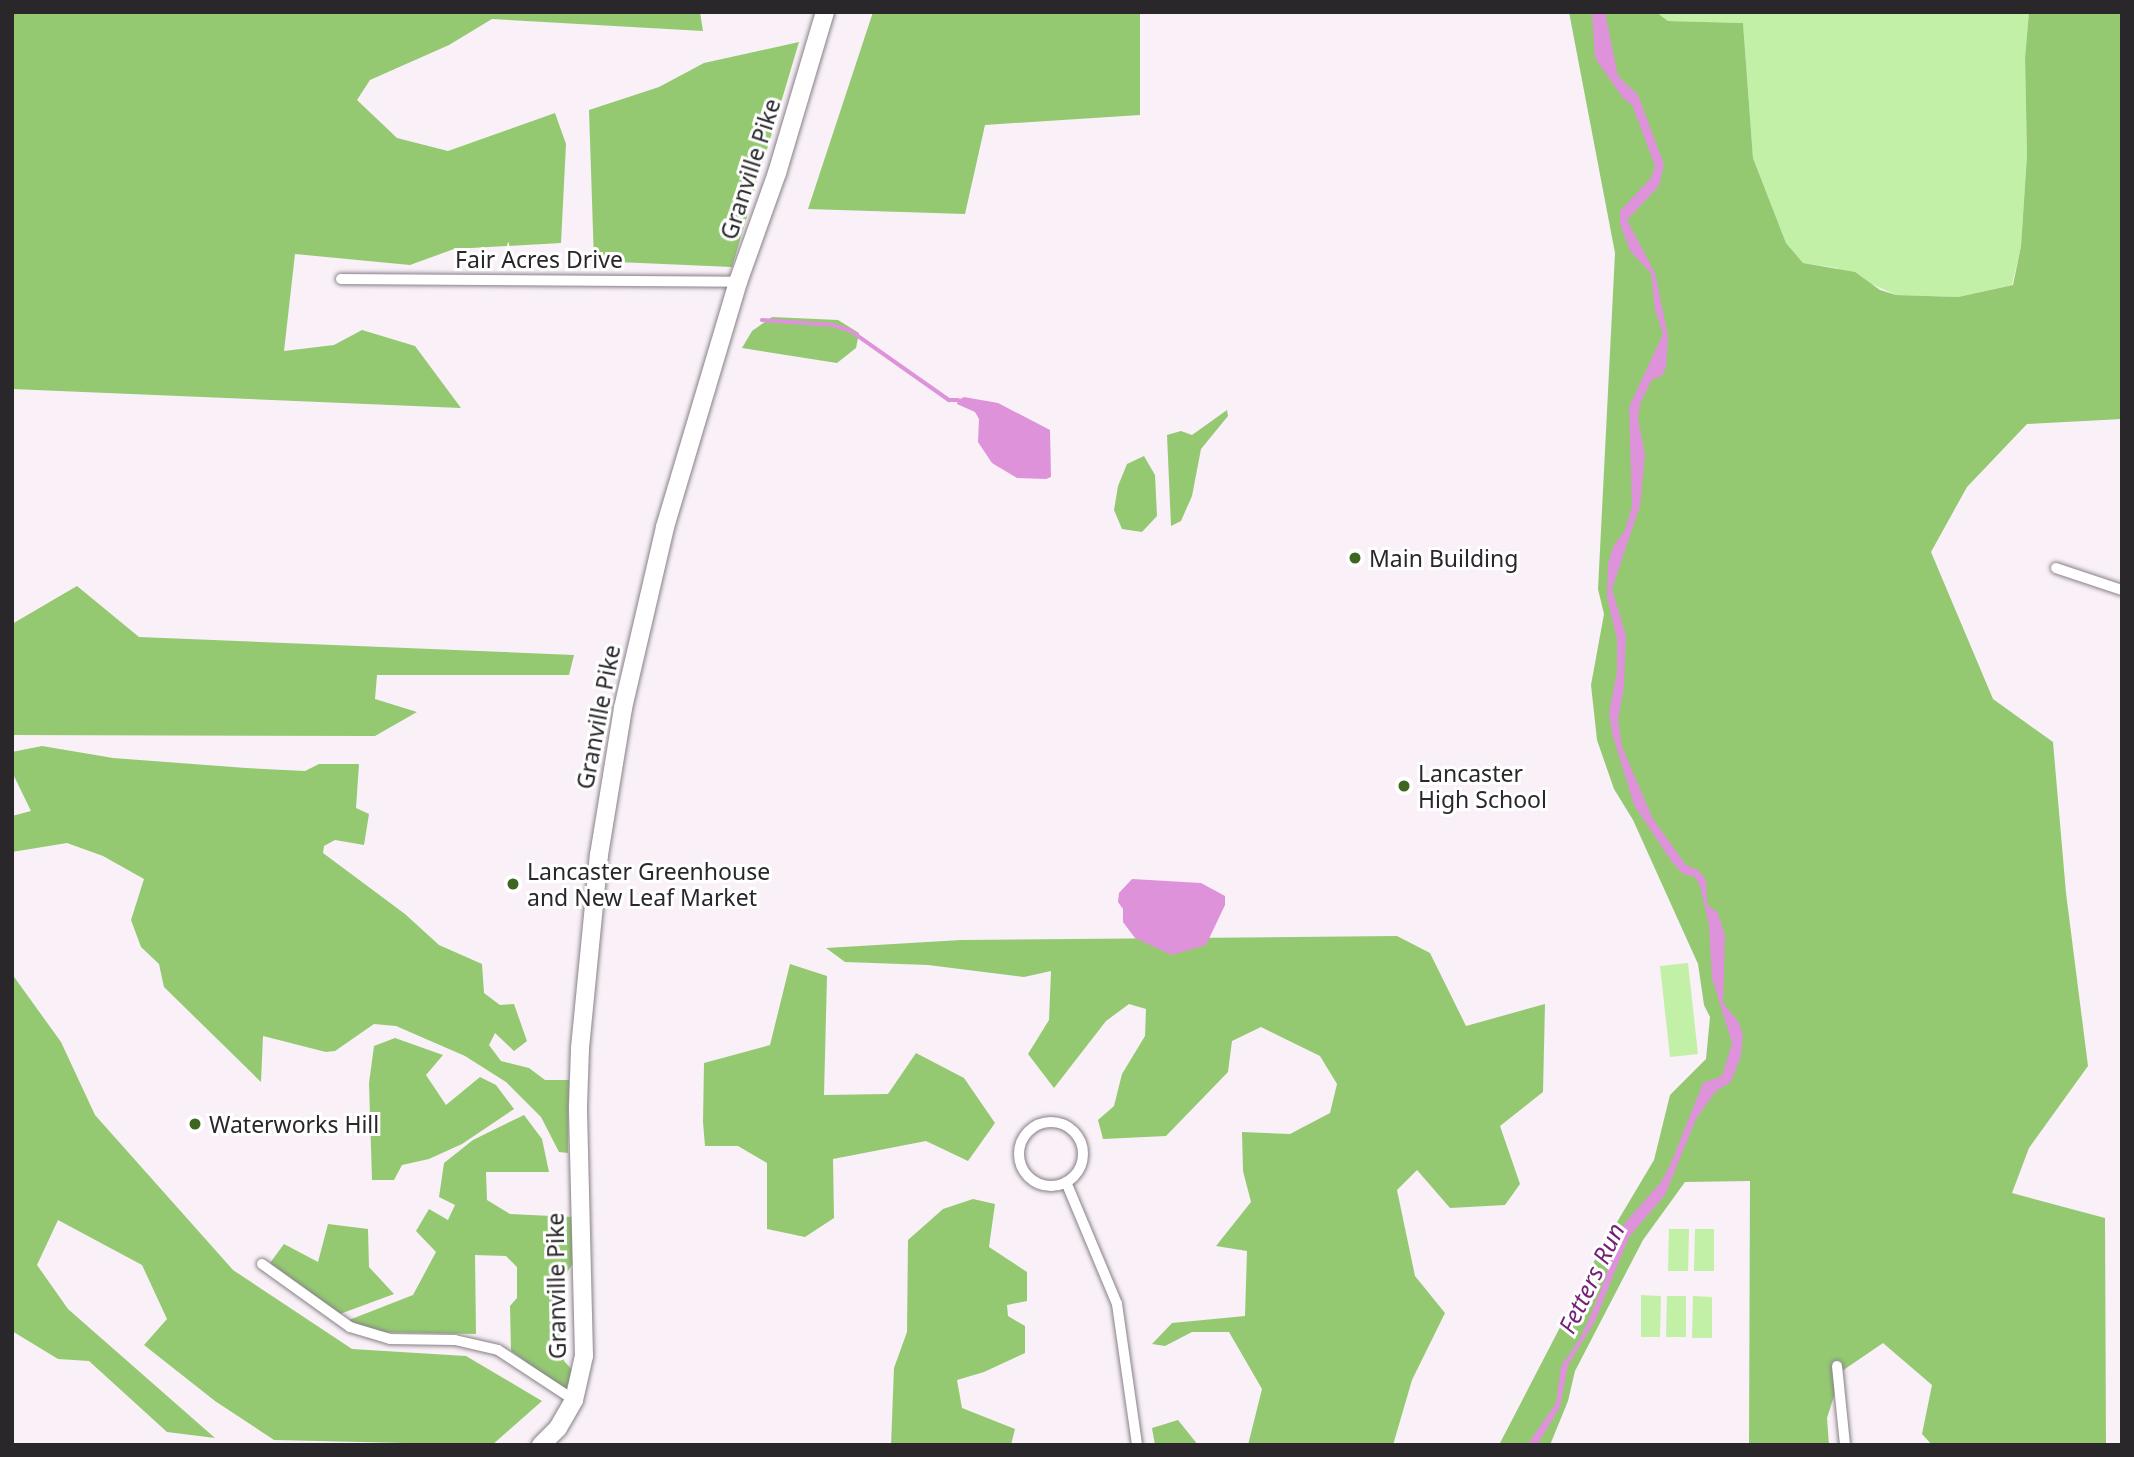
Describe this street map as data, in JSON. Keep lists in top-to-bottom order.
{
  "streets": {
    "highway": ["Granville Pike"],
    "street": ["Fair Acres Drive"]
  },
  "crossings": [
    ["Granville Pike", "Fair Acres Drive"]
  ],
  "water": ["Fetters Run"],
  "places": [
    "Main Building",
    "Lancaster High School",
    "Lancaster Greenhouse and New Leaf Market",
    "Waterworks Hill"
  ]
}
